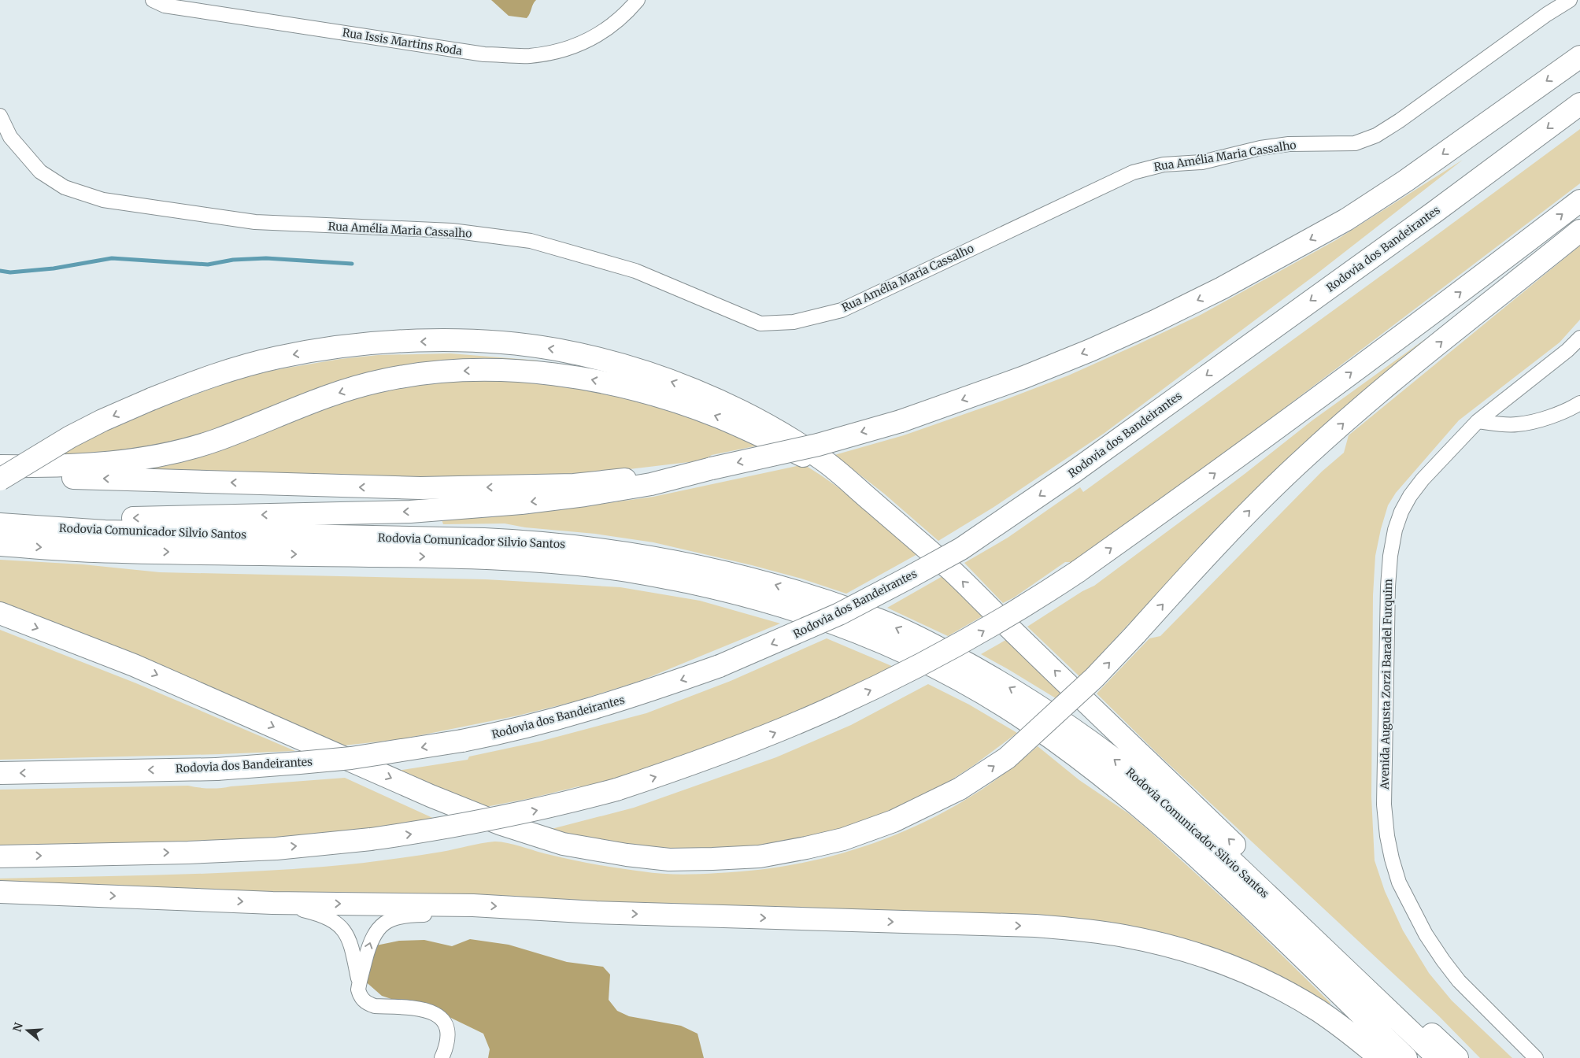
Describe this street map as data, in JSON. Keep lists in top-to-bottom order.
{
  "streets": {
    "highway": ["Rodovia dos Bandeirantes", "Rodovia Comunicador Silvio Santos"],
    "street": ["Rua Issis Martins Roda", "Rua Amélia Maria Cassalho", "Avenida Augusta Zorzi Baradel Furquim"]
  },
  "north": "left"
}
